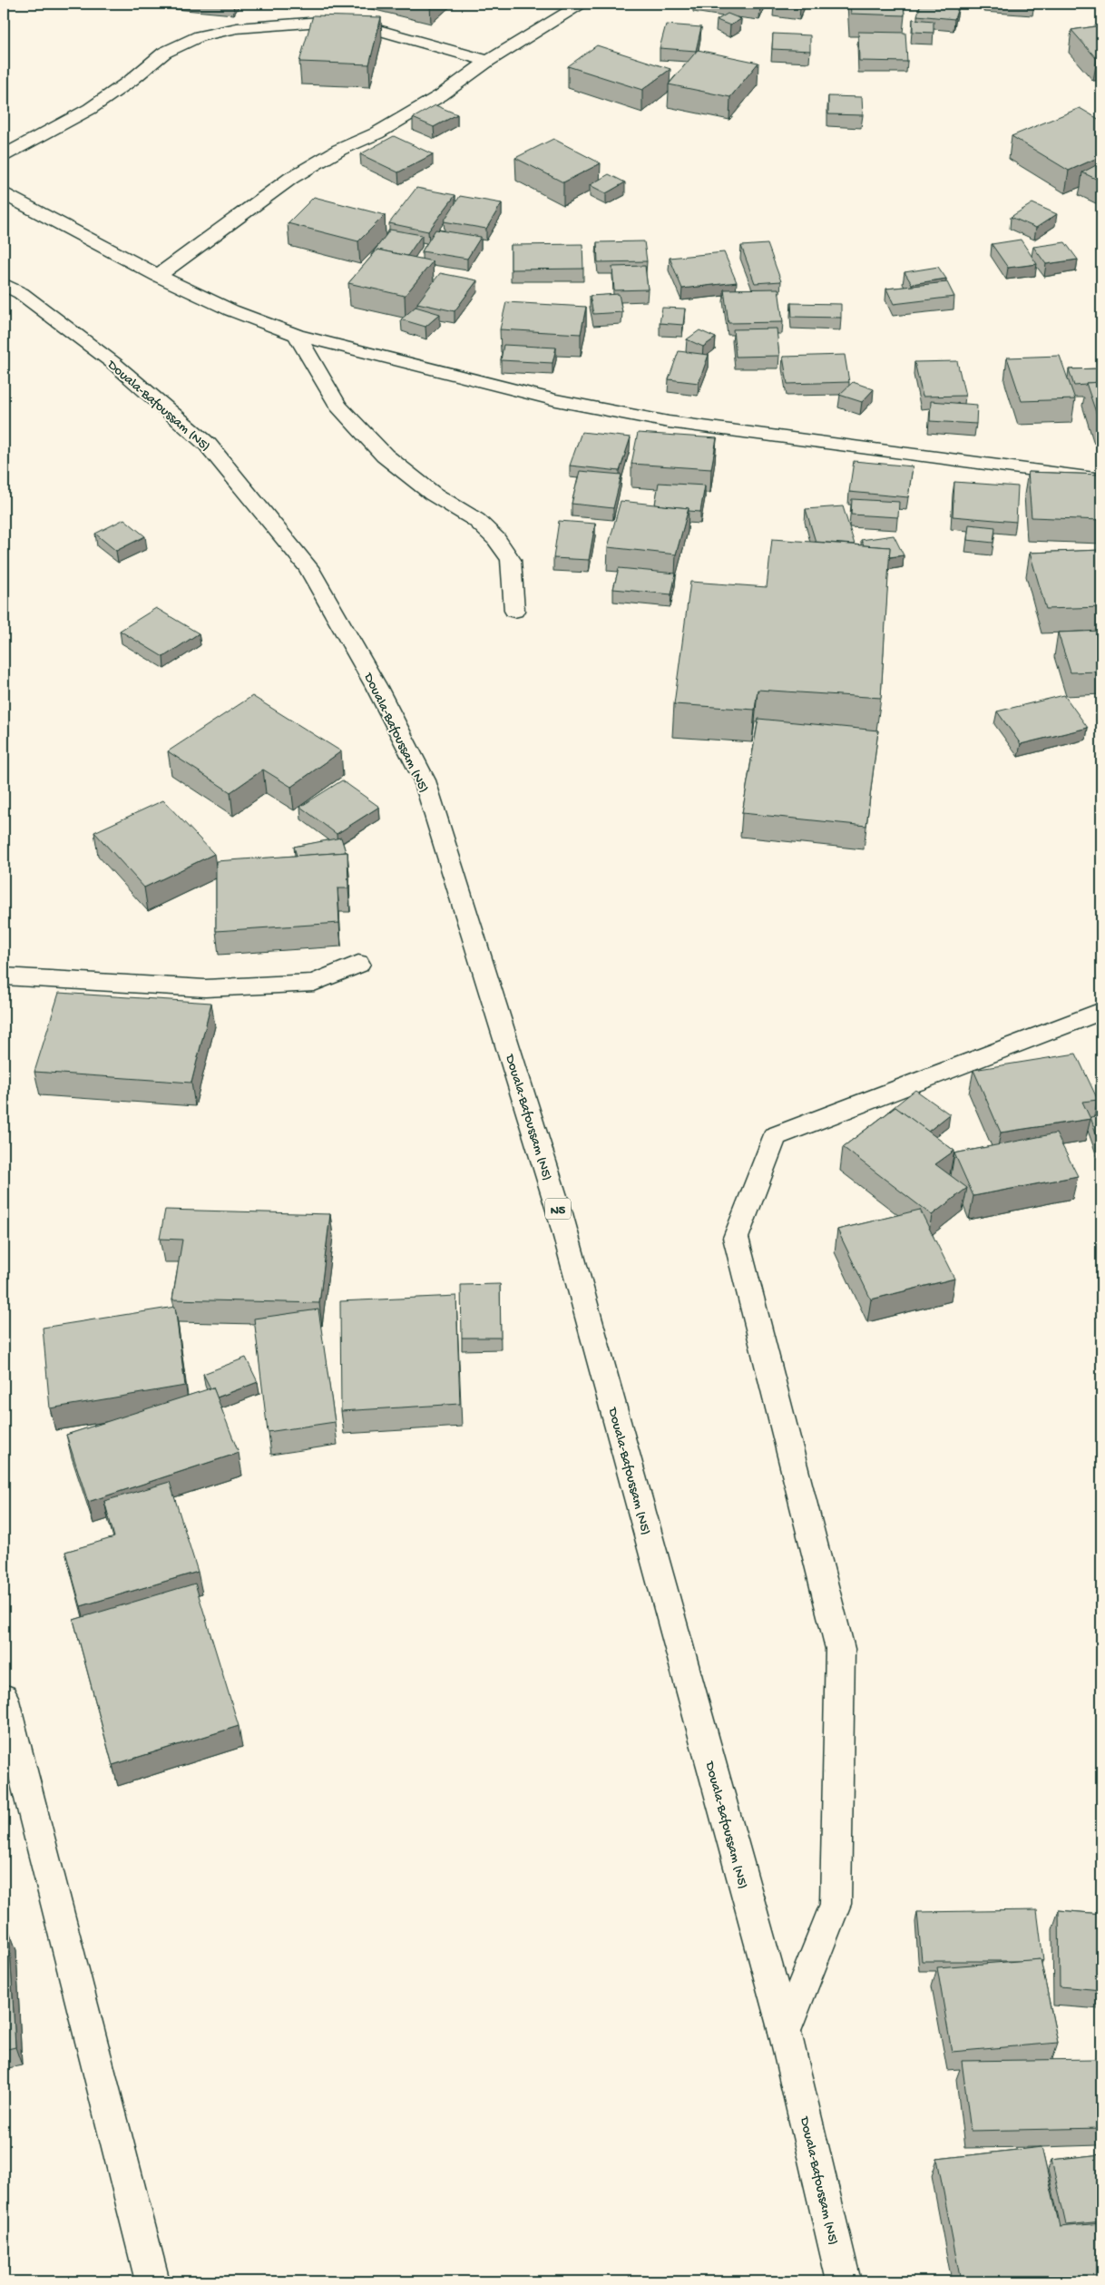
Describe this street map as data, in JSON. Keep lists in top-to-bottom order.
{
  "streets": {
    "main road": ["Douala-Bafoussam (N5)", "N5"]
  }
}
